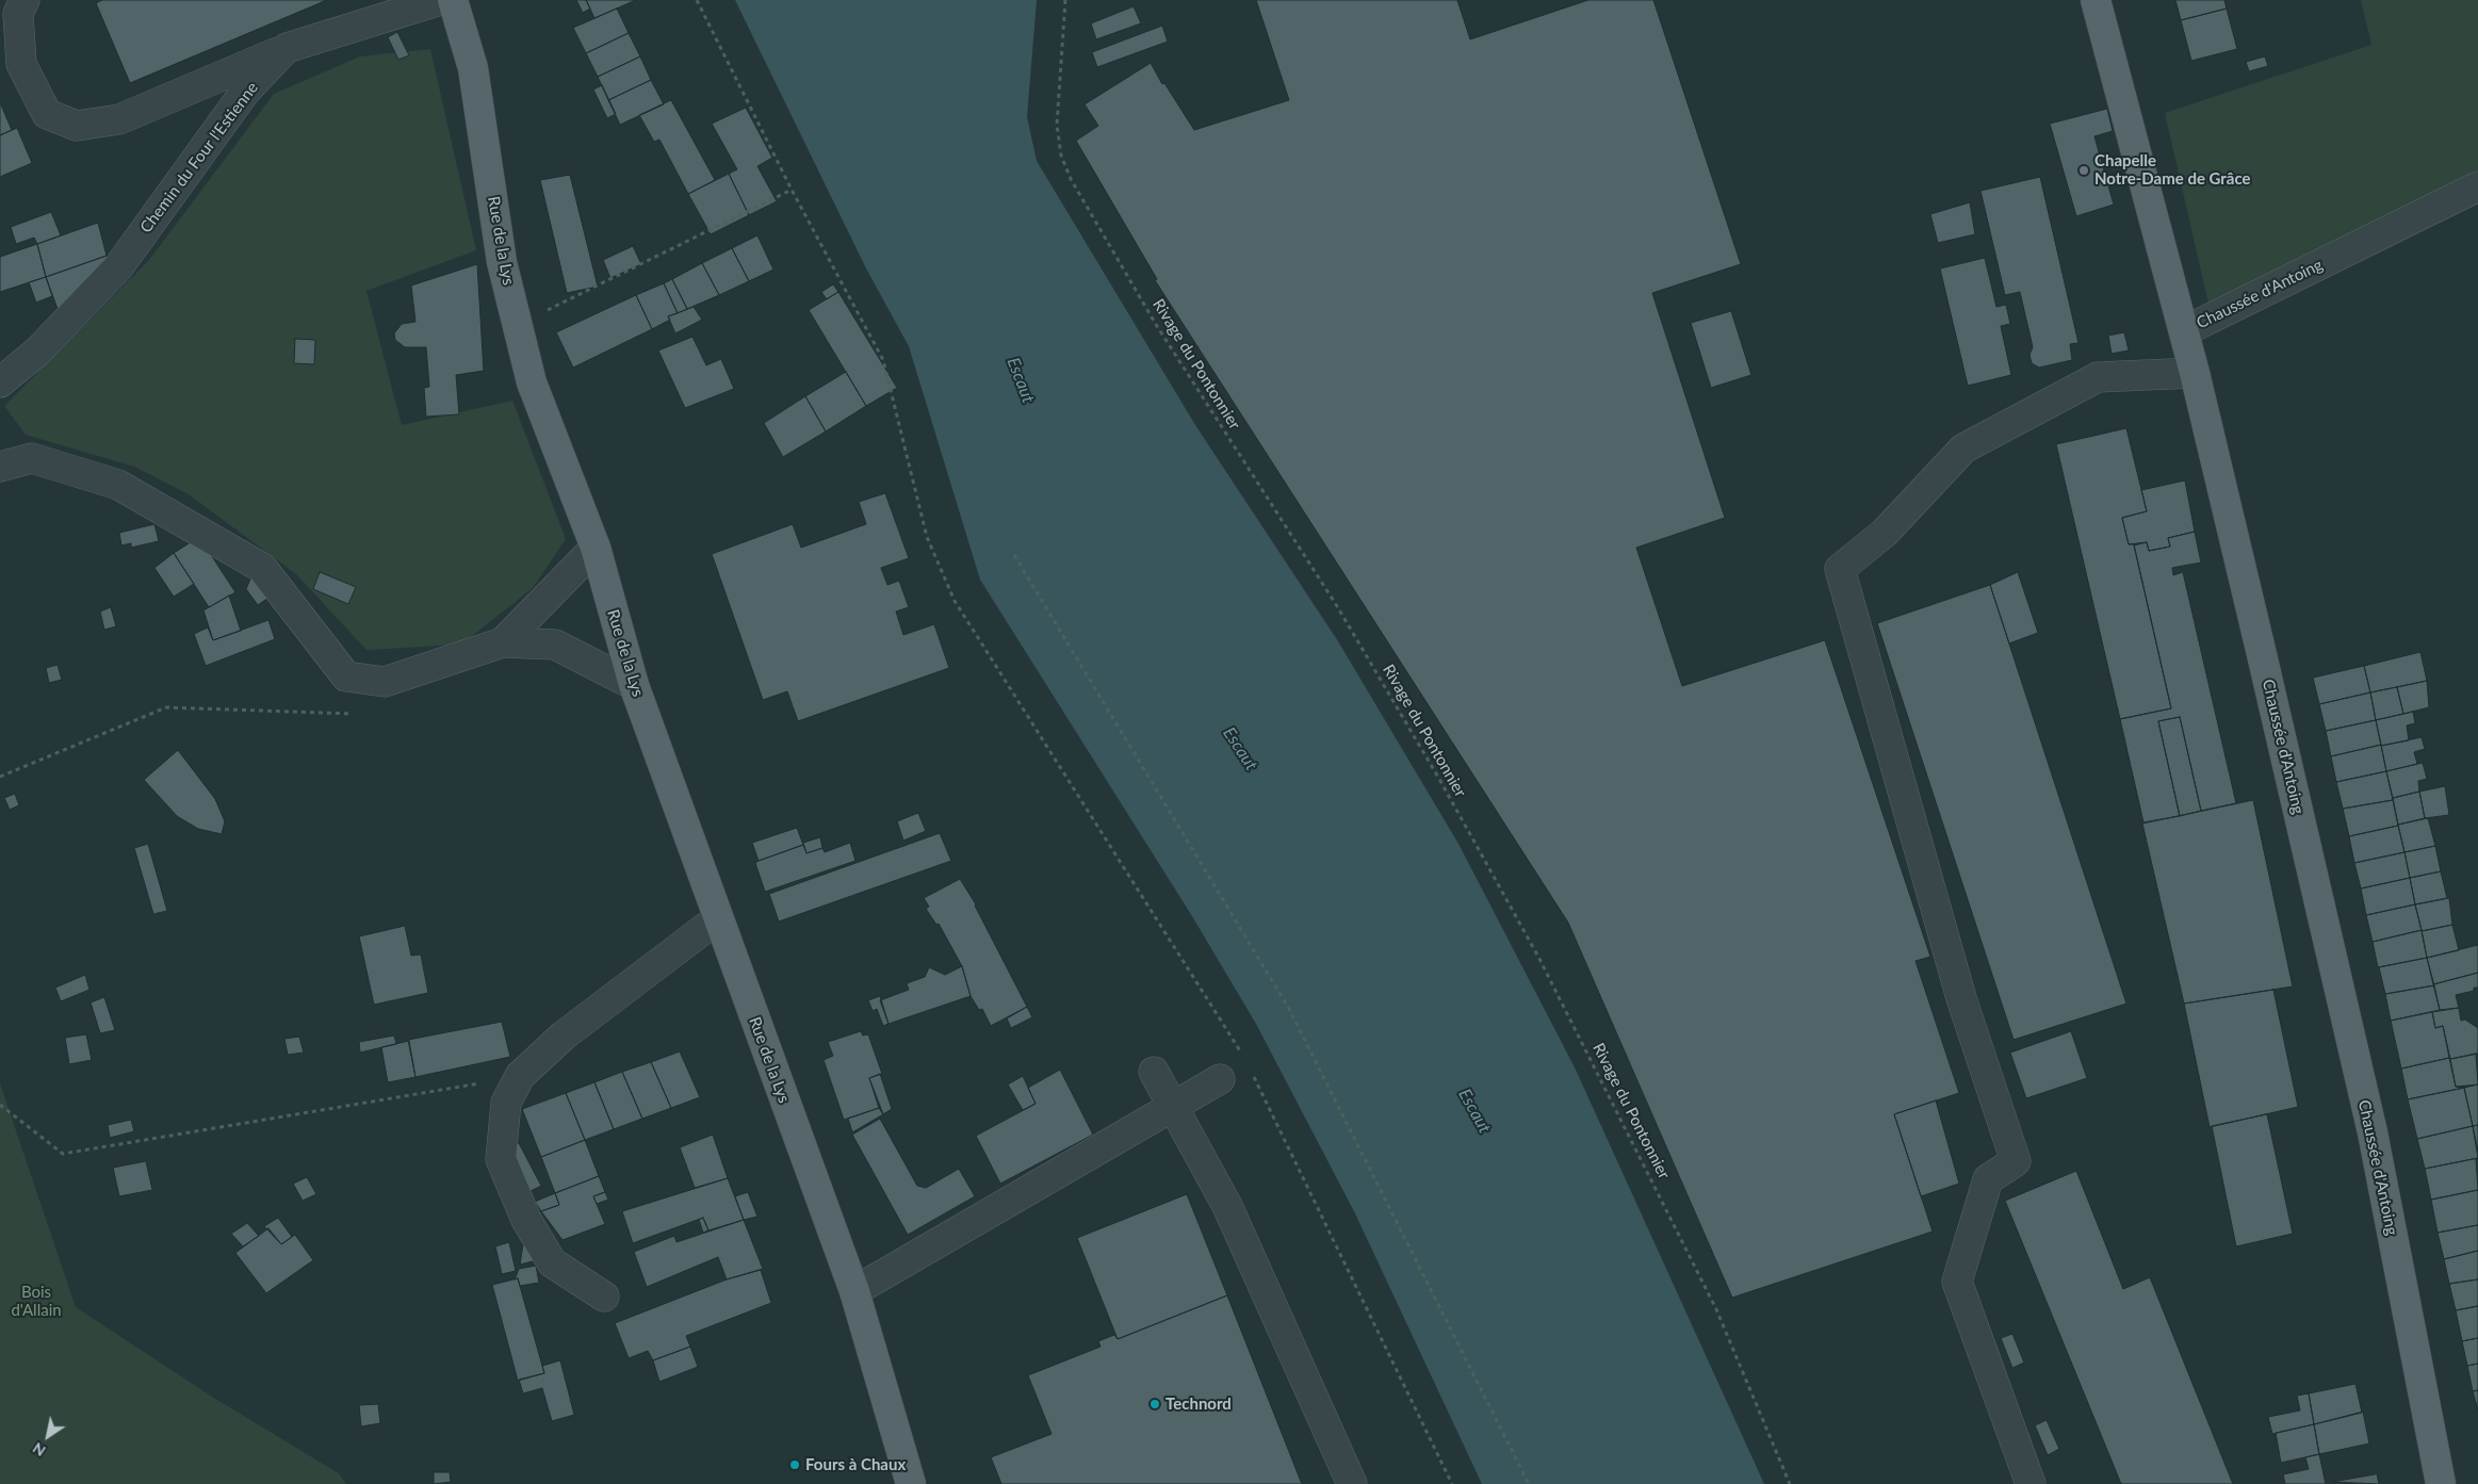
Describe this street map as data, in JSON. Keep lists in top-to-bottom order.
{
  "streets": {
    "main road": ["Rue de la Lys", "Chaussée d'Antoing"],
    "street": ["Chemin du Four l'Estienne"],
    "path": ["Rivage du Pontonnier"]
  },
  "water": ["Escaut"],
  "parks": ["Bois d'Allain"],
  "places": ["Chapelle Notre-Dame de Grâce", "Technord", "Fours à Chaux"],
  "north": "bottom left"
}
